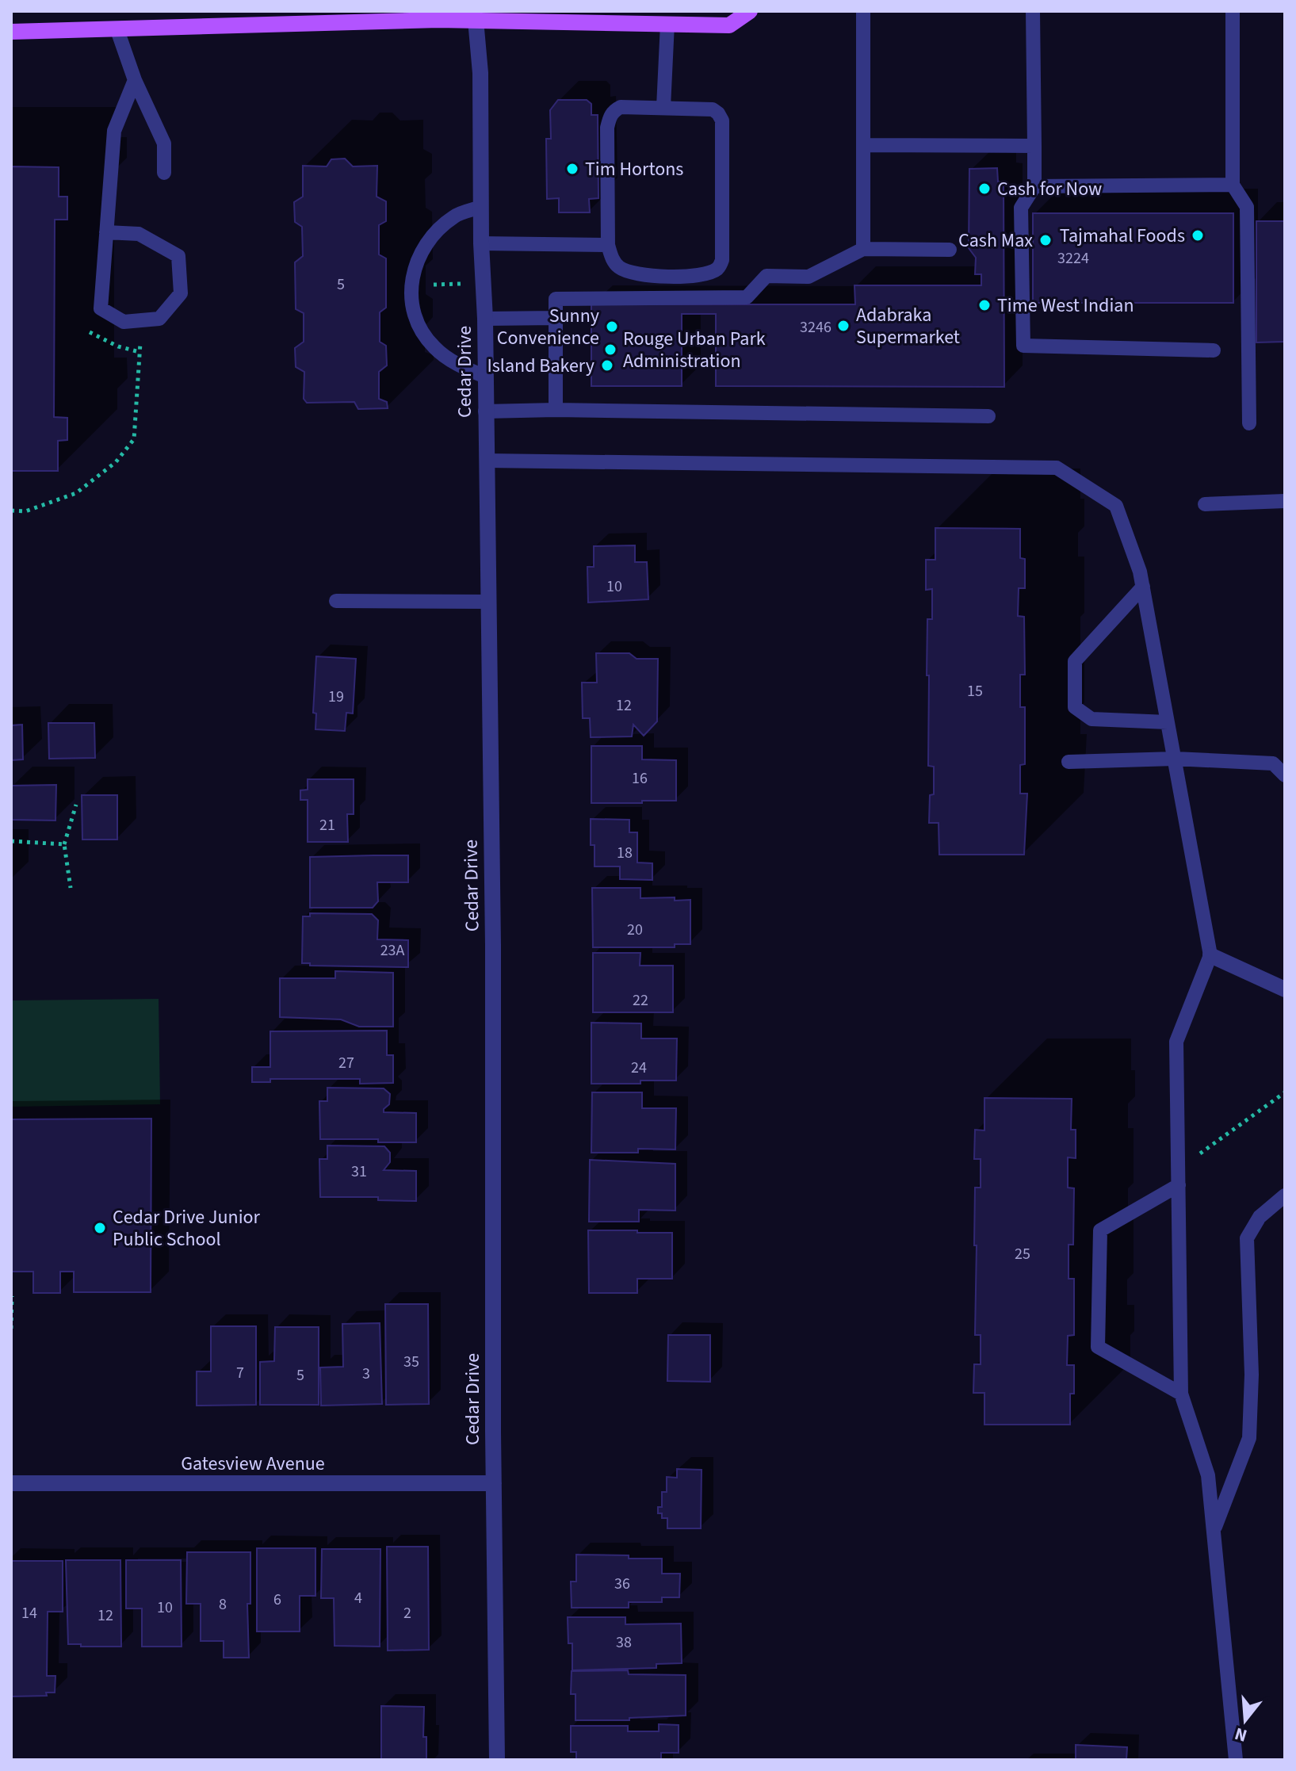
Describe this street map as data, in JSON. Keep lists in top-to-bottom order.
{
  "streets": {
    "street": ["Cedar Drive", "Gatesview Avenue"]
  },
  "crossings": [
    ["Cedar Drive", "Gatesview Avenue"]
  ],
  "places": [
    "Tim Hortons",
    "Cash for Now",
    "Tajmahal Foods",
    "Cash Max",
    "Time West Indian",
    "Adabraka Supermarket",
    "Sunny Convenience",
    "Rouge Urban Park Administration",
    "Island Bakery",
    "Cedar Drive Junior Public School"
  ],
  "house_numbers": [
    "3224",
    "5",
    "3246",
    "10",
    "15",
    "19",
    "12",
    "16",
    "21",
    "18",
    "20",
    "23A",
    "22",
    "27",
    "24",
    "31",
    "25",
    "35",
    "7",
    "3",
    "5",
    "36",
    "4",
    "6",
    "8",
    "10",
    "14",
    "2",
    "12",
    "38"
  ],
  "north": "bottom"
}
